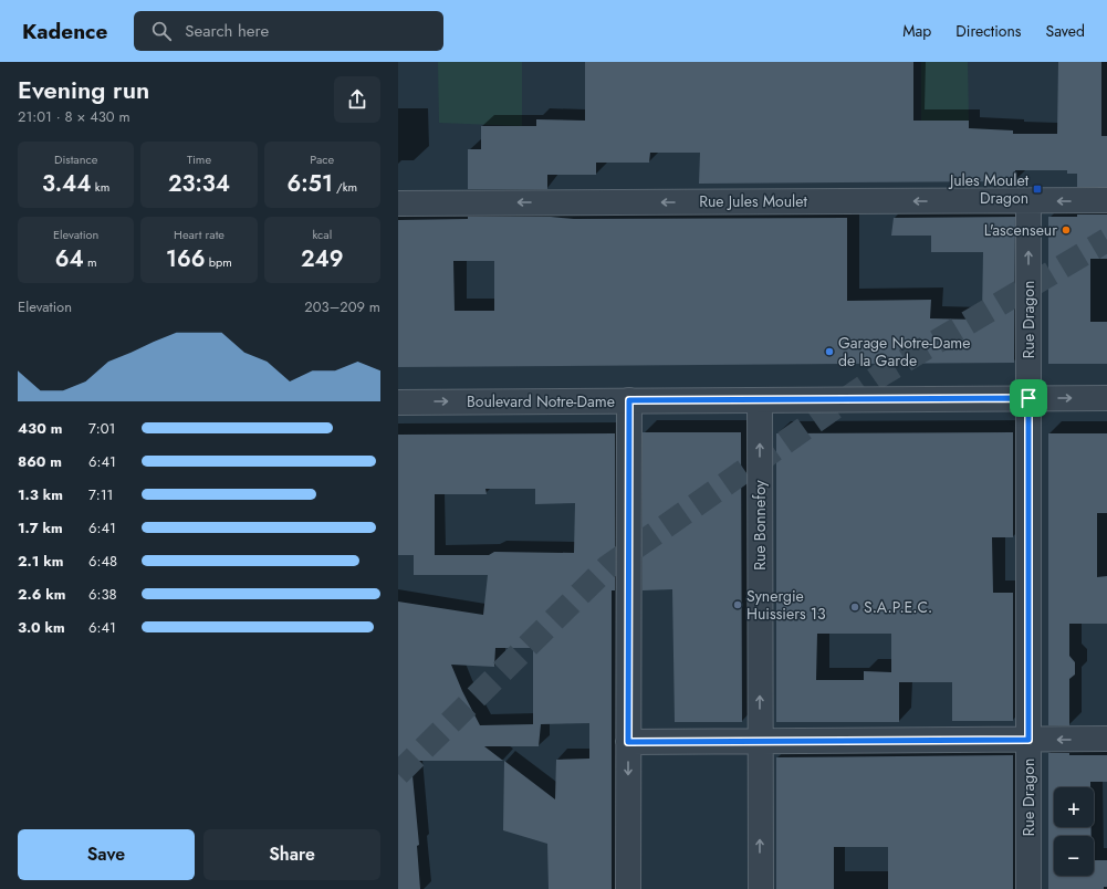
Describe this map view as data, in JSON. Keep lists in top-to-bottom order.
{
  "streets": {
    "street": [
      "Rue Jules Moulet",
      "Rue Dragon",
      "Boulevard Notre-Dame",
      "Rue Bonnefoy"
    ]
  },
  "crossings": [
    ["Rue Jules Moulet", "Rue Dragon"],
    ["Rue Dragon", "Boulevard Notre-Dame"],
    ["Boulevard Notre-Dame", "Rue Bonnefoy"]
  ],
  "one_way": ["Rue Jules Moulet", "Boulevard Notre-Dame"],
  "places": {
    "transit": ["Jules Moulet Dragon"],
    "other": [
      "L'ascenseur",
      "Garage Notre-Dame de la Garde",
      "Synergie Huissiers 13",
      "S.A.P.E.C."
    ]
  },
  "page": {
    "header": "Kadence",
    "search": "Search here",
    "nav": ["Map", "Directions", "Saved"],
    "heading": ["Evening run", "21:01 · 8 × 430 m"],
    "stats": [
      ["Distance", "3.44 km"],
      ["Time", "23:34"],
      ["Pace", "6:51 /km"],
      ["Elevation", "64 m"],
      ["Heart rate", "166 bpm"],
      ["kcal", "249"]
    ],
    "chart": ["Elevation", "203–209 m"],
    "list": [
      {
        "name": "430 m",
        "note": "7:01"
      },
      {
        "name": "860 m",
        "note": "6:41"
      },
      {
        "name": "1.3 km",
        "note": "7:11"
      },
      {
        "name": "1.7 km",
        "note": "6:41"
      },
      {
        "name": "2.1 km",
        "note": "6:48"
      },
      {
        "name": "2.6 km",
        "note": "6:38"
      },
      {
        "name": "3.0 km",
        "note": "6:41"
      }
    ],
    "map_buttons": ["+", "−"],
    "buttons": ["Save", "Share"]
  }
}
